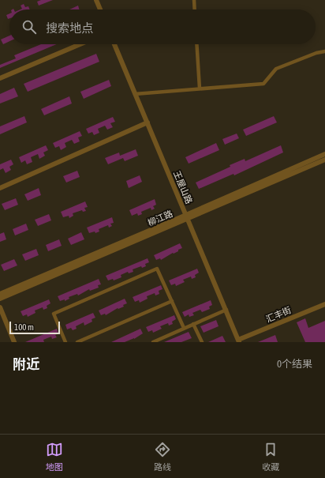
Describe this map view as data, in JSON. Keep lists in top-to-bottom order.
{
  "streets": {
    "street": ["王屋山路", "柳江路", "汇丰街"]
  },
  "crossings": [
    ["王屋山路", "柳江路"],
    ["王屋山路", "汇丰街"]
  ],
  "scale_bar": "100 m",
  "page": {
    "search": "搜索地点",
    "scale": "100 m",
    "heading": ["附近", "0个结果"],
    "nav": ["地图", "路线", "收藏"]
  }
}
